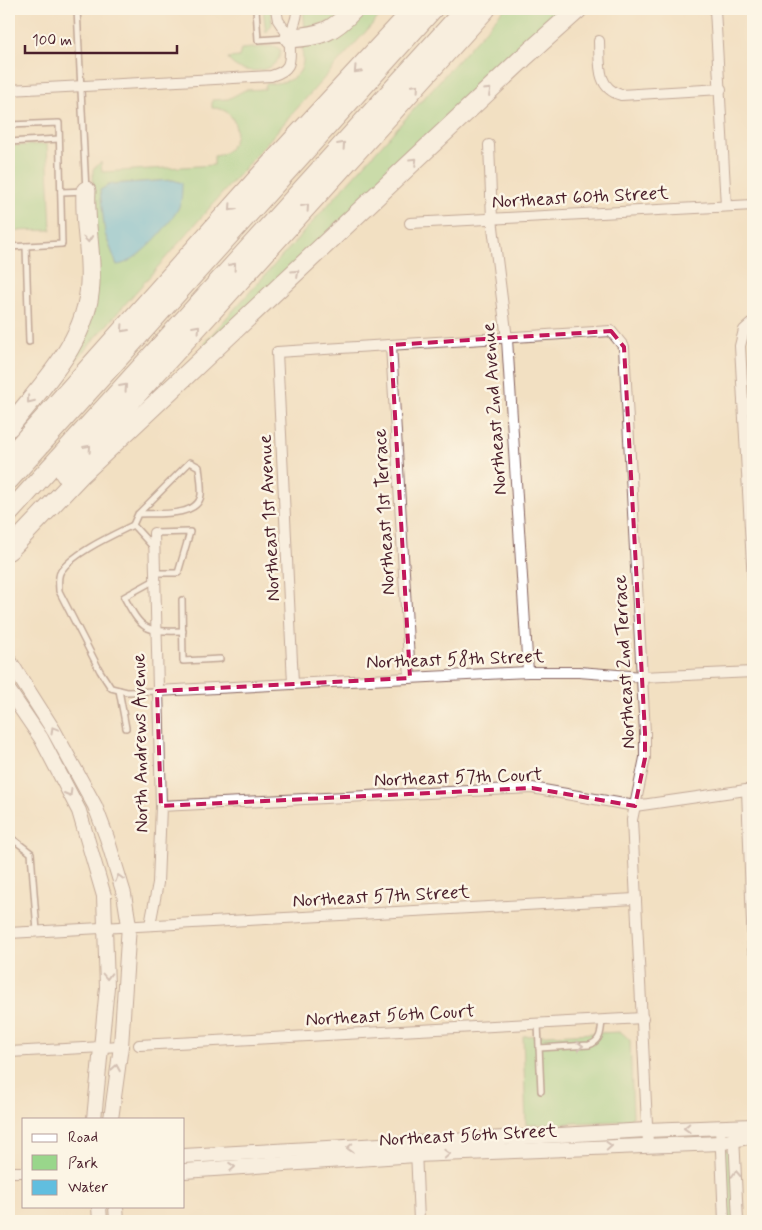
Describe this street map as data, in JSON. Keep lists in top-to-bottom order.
{
  "streets": {
    "street": [
      "Northeast 60th Street",
      "Northeast 2nd Avenue",
      "Northeast 1st Terrace",
      "Northeast 1st Avenue",
      "Northeast 58th Street",
      "Northeast 2nd Terrace",
      "North Andrews Avenue",
      "Northeast 57th Court",
      "Northeast 57th Street",
      "Northeast 56th Court",
      "Northeast 56th Street"
    ]
  },
  "crossings": [
    ["Northeast 60th Street", "Northeast 2nd Avenue"],
    ["Northeast 2nd Avenue", "Northeast 58th Street"],
    ["Northeast 2nd Avenue", "Northeast 2nd Terrace"],
    ["Northeast 1st Terrace", "Northeast 1st Avenue"],
    ["Northeast 1st Terrace", "Northeast 58th Street"],
    ["Northeast 1st Avenue", "Northeast 58th Street"],
    ["Northeast 58th Street", "Northeast 2nd Terrace"],
    ["Northeast 58th Street", "North Andrews Avenue"],
    ["Northeast 2nd Terrace", "Northeast 57th Court"],
    ["Northeast 2nd Terrace", "Northeast 57th Street"],
    ["Northeast 2nd Terrace", "Northeast 56th Court"],
    ["Northeast 2nd Terrace", "Northeast 56th Street"],
    ["North Andrews Avenue", "Northeast 57th Court"],
    ["North Andrews Avenue", "Northeast 57th Street"]
  ],
  "legend": ["Road", "Park", "Water"],
  "scale_bar": "100 m"
}
